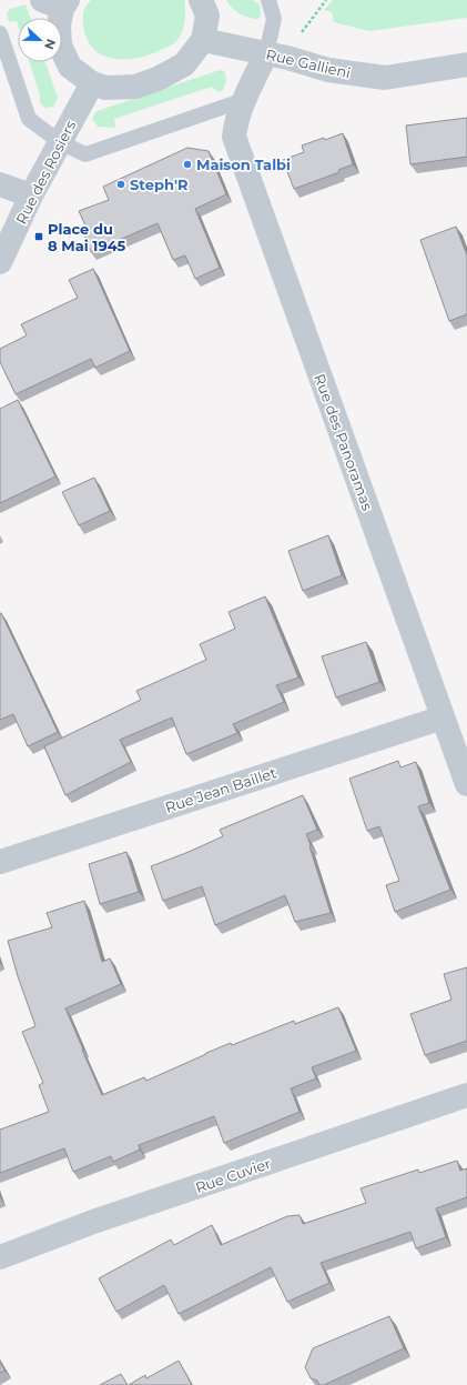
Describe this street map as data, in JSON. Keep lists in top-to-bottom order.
{
  "streets": {
    "street": [
      "Rue Gallieni",
      "Rue des Rosiers",
      "Rue des Panoramas",
      "Rue Jean Baillet",
      "Rue Cuvier"
    ]
  },
  "crossings": [
    ["Rue des Panoramas", "Rue Jean Baillet"]
  ],
  "places": {
    "other": ["Maison Talbi", "Steph'R"],
    "transit": ["Place du 8 Mai 1945"]
  },
  "north": "right"
}
